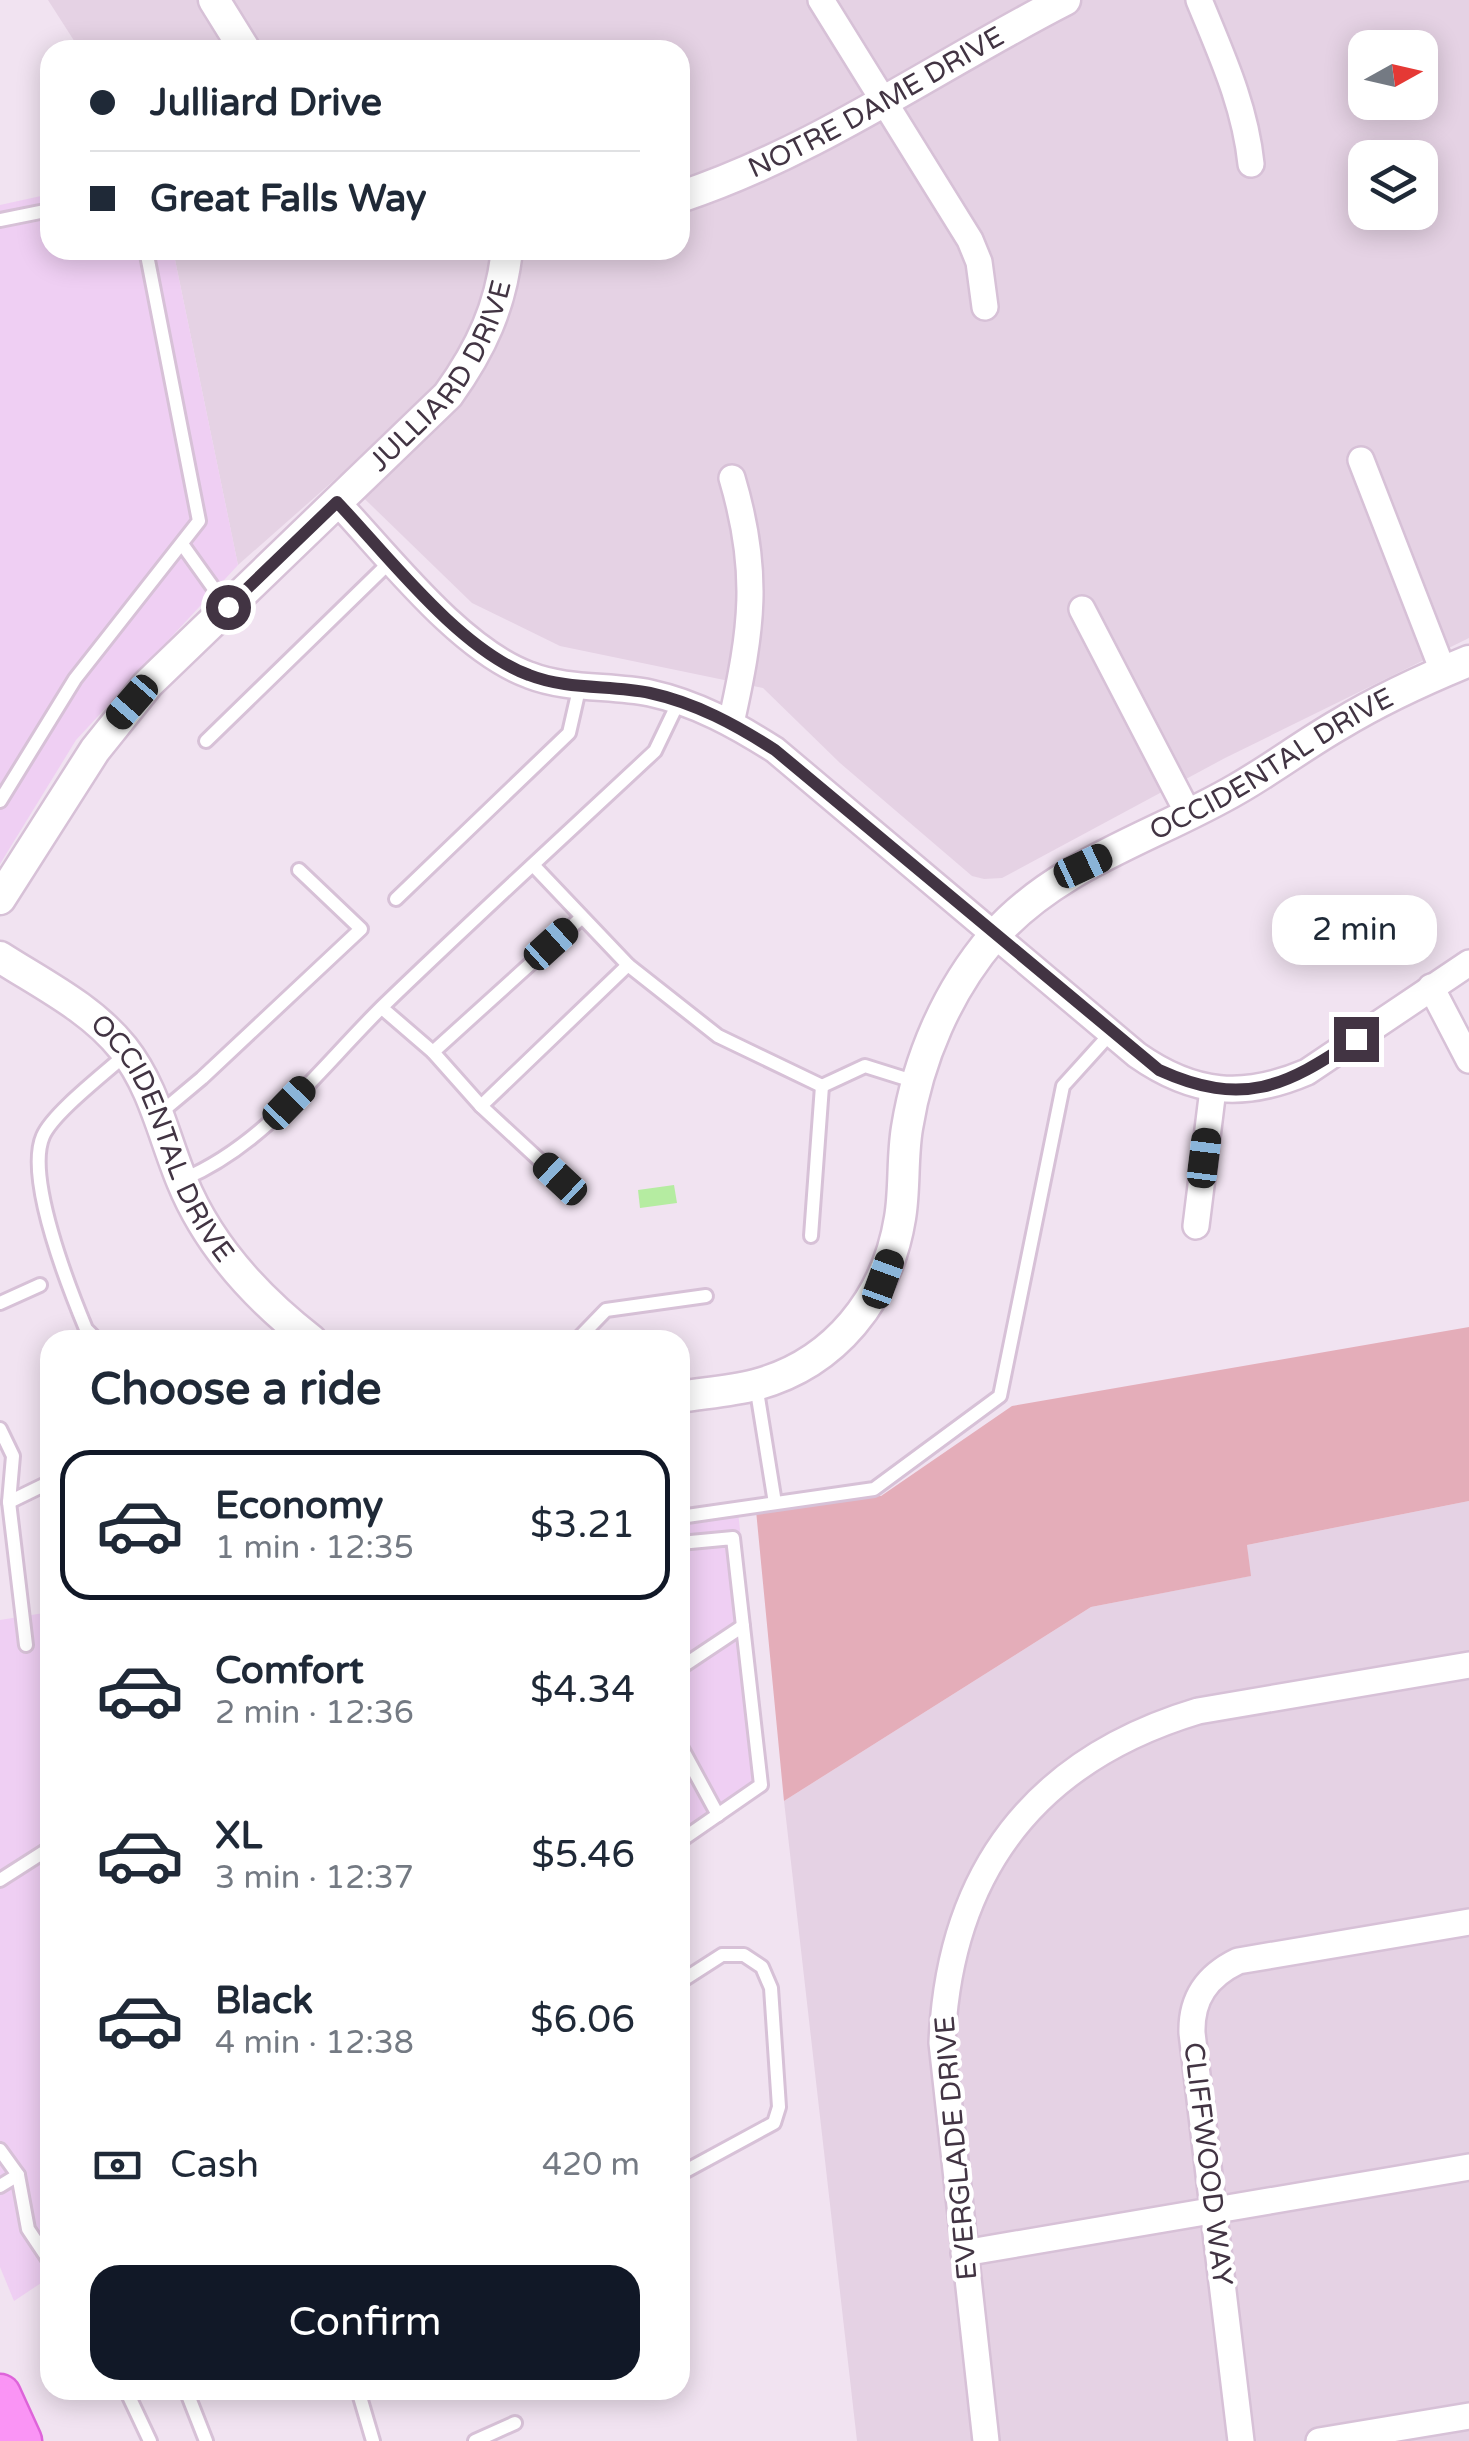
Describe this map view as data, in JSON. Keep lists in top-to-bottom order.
{
  "streets": {
    "street": [
      "NOTRE DAME DRIVE",
      "JULLIARD DRIVE",
      "OCCIDENTAL DRIVE",
      "EVERGLADE DRIVE",
      "CLIFFWOOD WAY"
    ]
  },
  "north": "right",
  "page": {
    "banner": ["Julliard Drive", "Great Falls Way"],
    "bubble": "2 min",
    "heading": "Choose a ride",
    "list": [
      {
        "name": "Economy",
        "note": "1 min · 12:35",
        "value": "$3.21"
      },
      {
        "name": "Comfort",
        "note": "2 min · 12:36",
        "value": "$4.34"
      },
      {
        "name": "XL",
        "note": "3 min · 12:37",
        "value": "$5.46"
      },
      {
        "name": "Black",
        "note": "4 min · 12:38",
        "value": "$6.06"
      }
    ],
    "pay": ["Cash", "420 m"],
    "buttons": "Confirm"
  }
}
